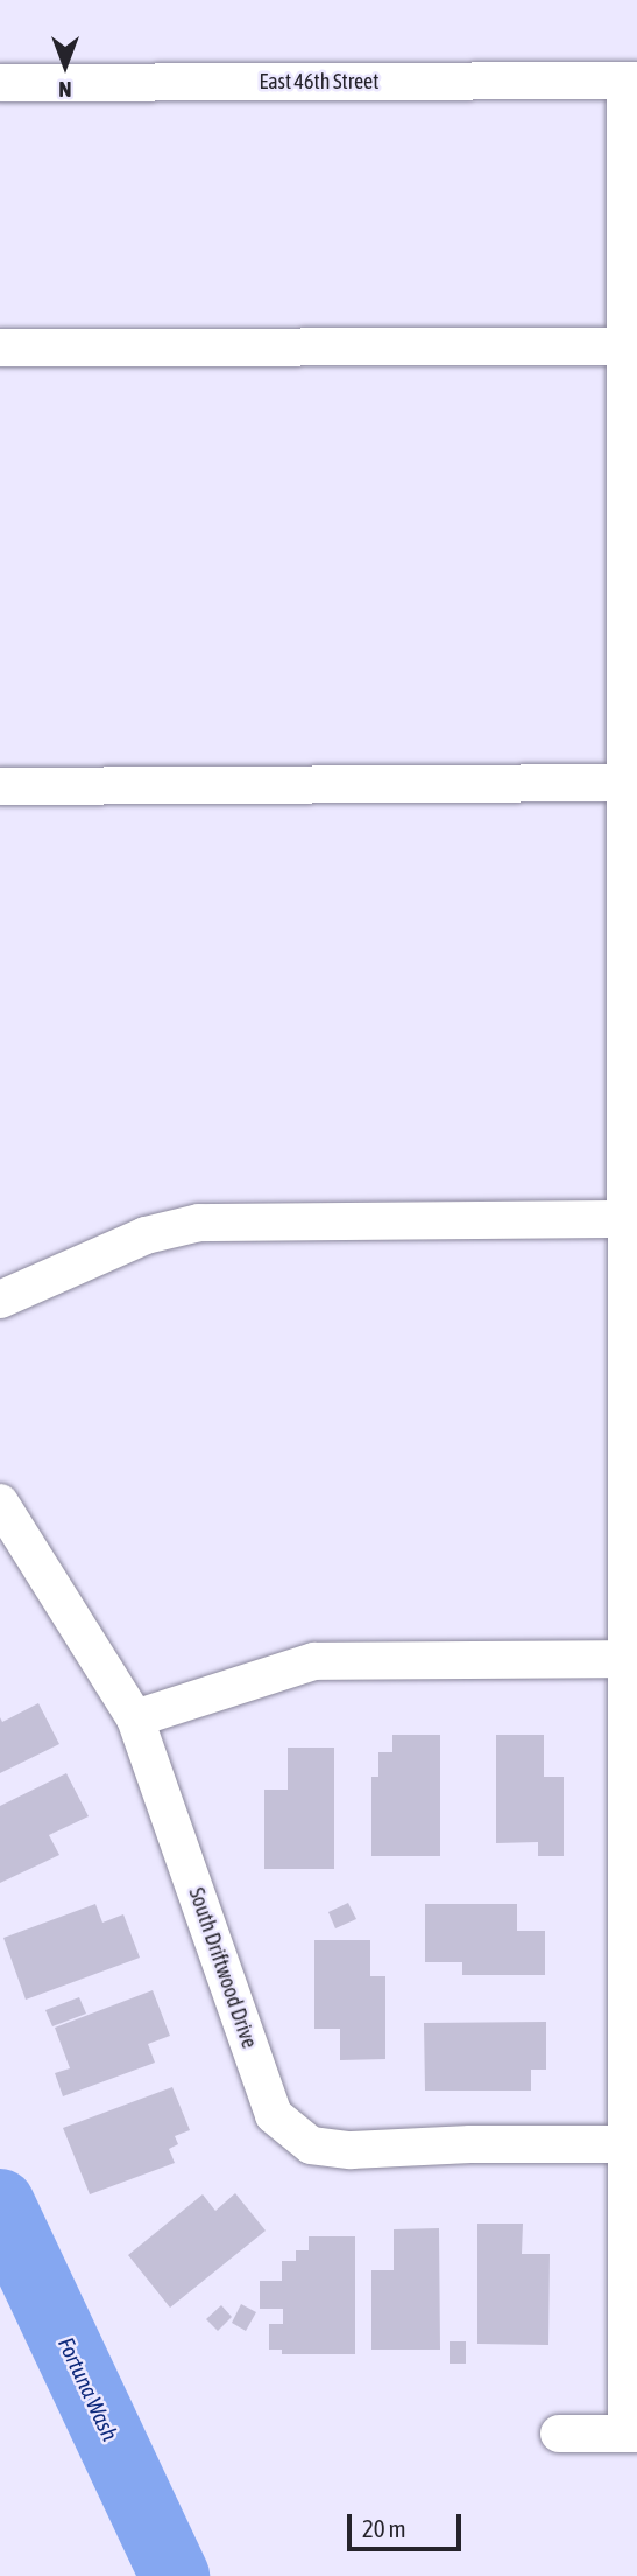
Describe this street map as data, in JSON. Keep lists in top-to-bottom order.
{
  "streets": {
    "street": ["East 46th Street", "South Driftwood Drive"]
  },
  "water": ["Fortuna Wash"],
  "scale_bar": "20 m",
  "north": "bottom"
}
